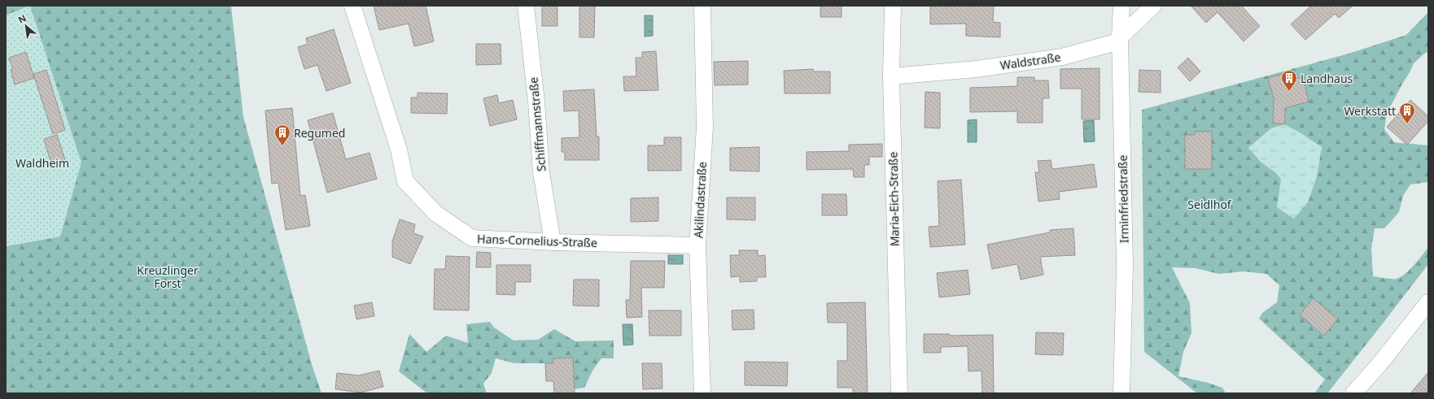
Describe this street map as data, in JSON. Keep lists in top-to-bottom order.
{
  "streets": {
    "street": [
      "Waldstraße",
      "Schiffmannstraße",
      "Maria-Eich-Straße",
      "Irminfriedstraße",
      "Akilindastraße",
      "Hans-Cornelius-Straße"
    ]
  },
  "crossings": [
    ["Waldstraße", "Maria-Eich-Straße"],
    ["Waldstraße", "Irminfriedstraße"],
    ["Schiffmannstraße", "Hans-Cornelius-Straße"],
    ["Akilindastraße", "Hans-Cornelius-Straße"]
  ],
  "parks": ["Waldheim", "Seidlhof", "Kreuzlinger Forst"],
  "places": {
    "building": ["Landhaus", "Werkstatt", "Regumed"]
  },
  "north": "top left"
}
